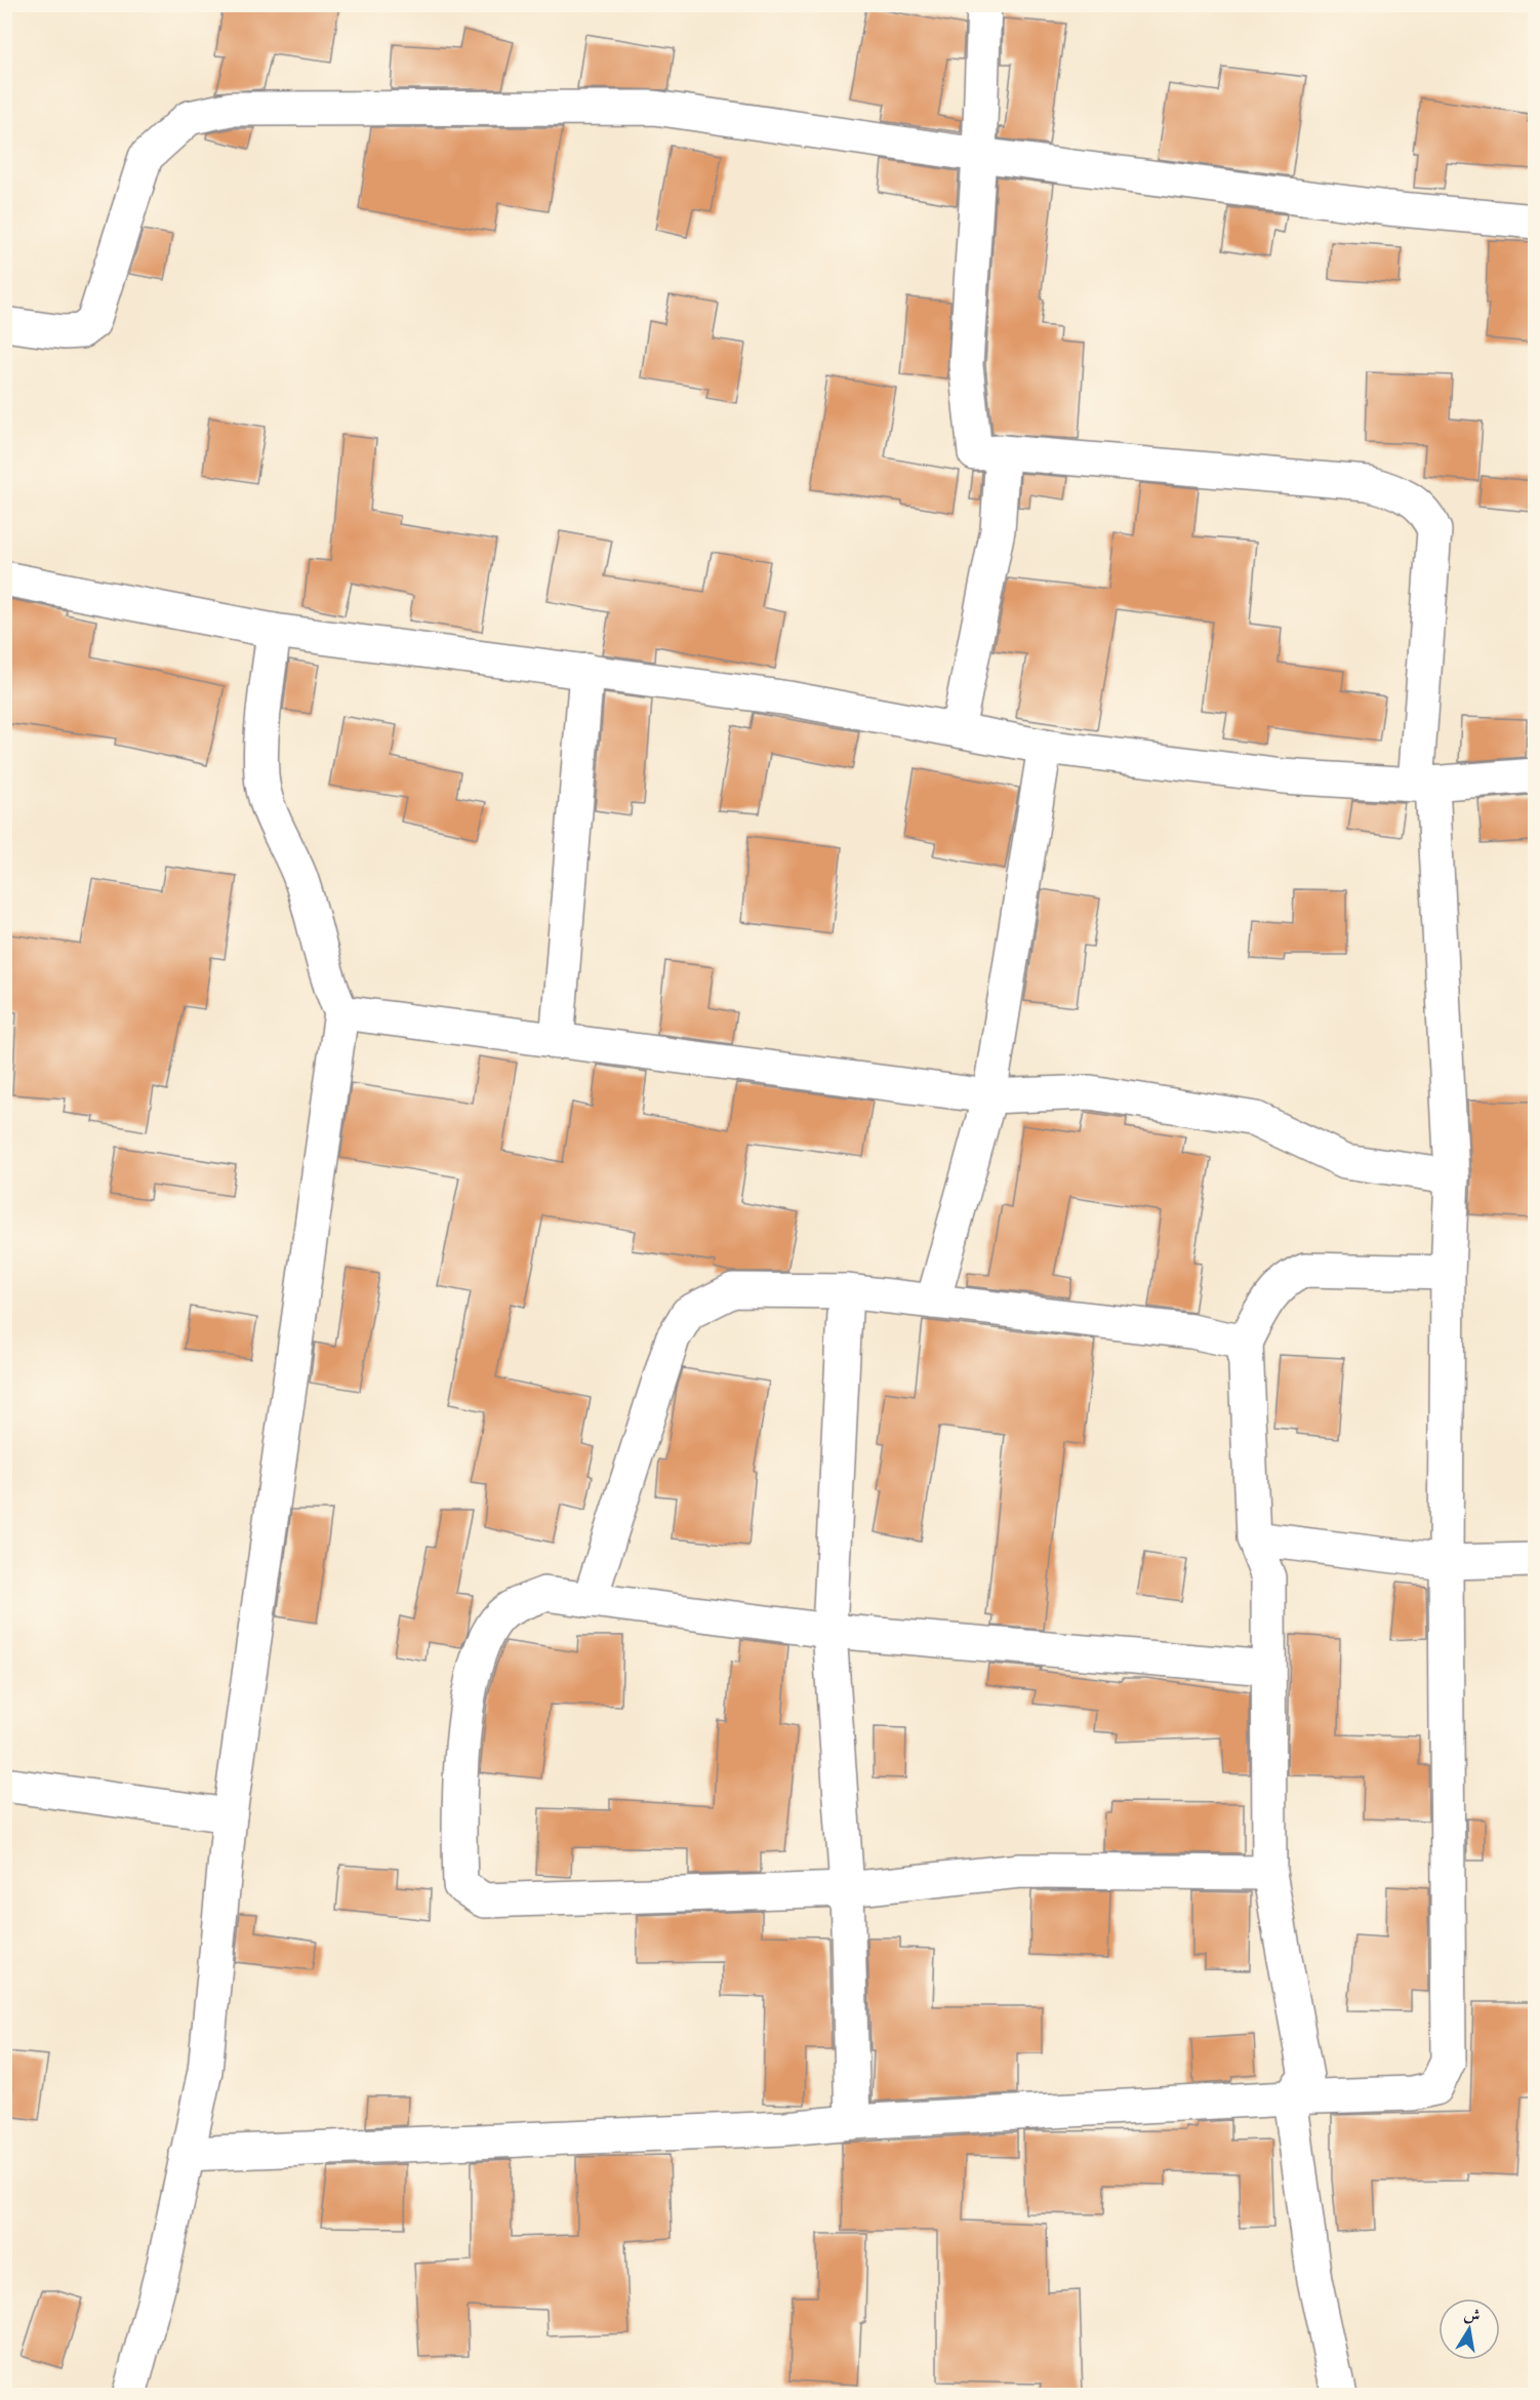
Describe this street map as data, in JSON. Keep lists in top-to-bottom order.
{
  "north": "top"
}
